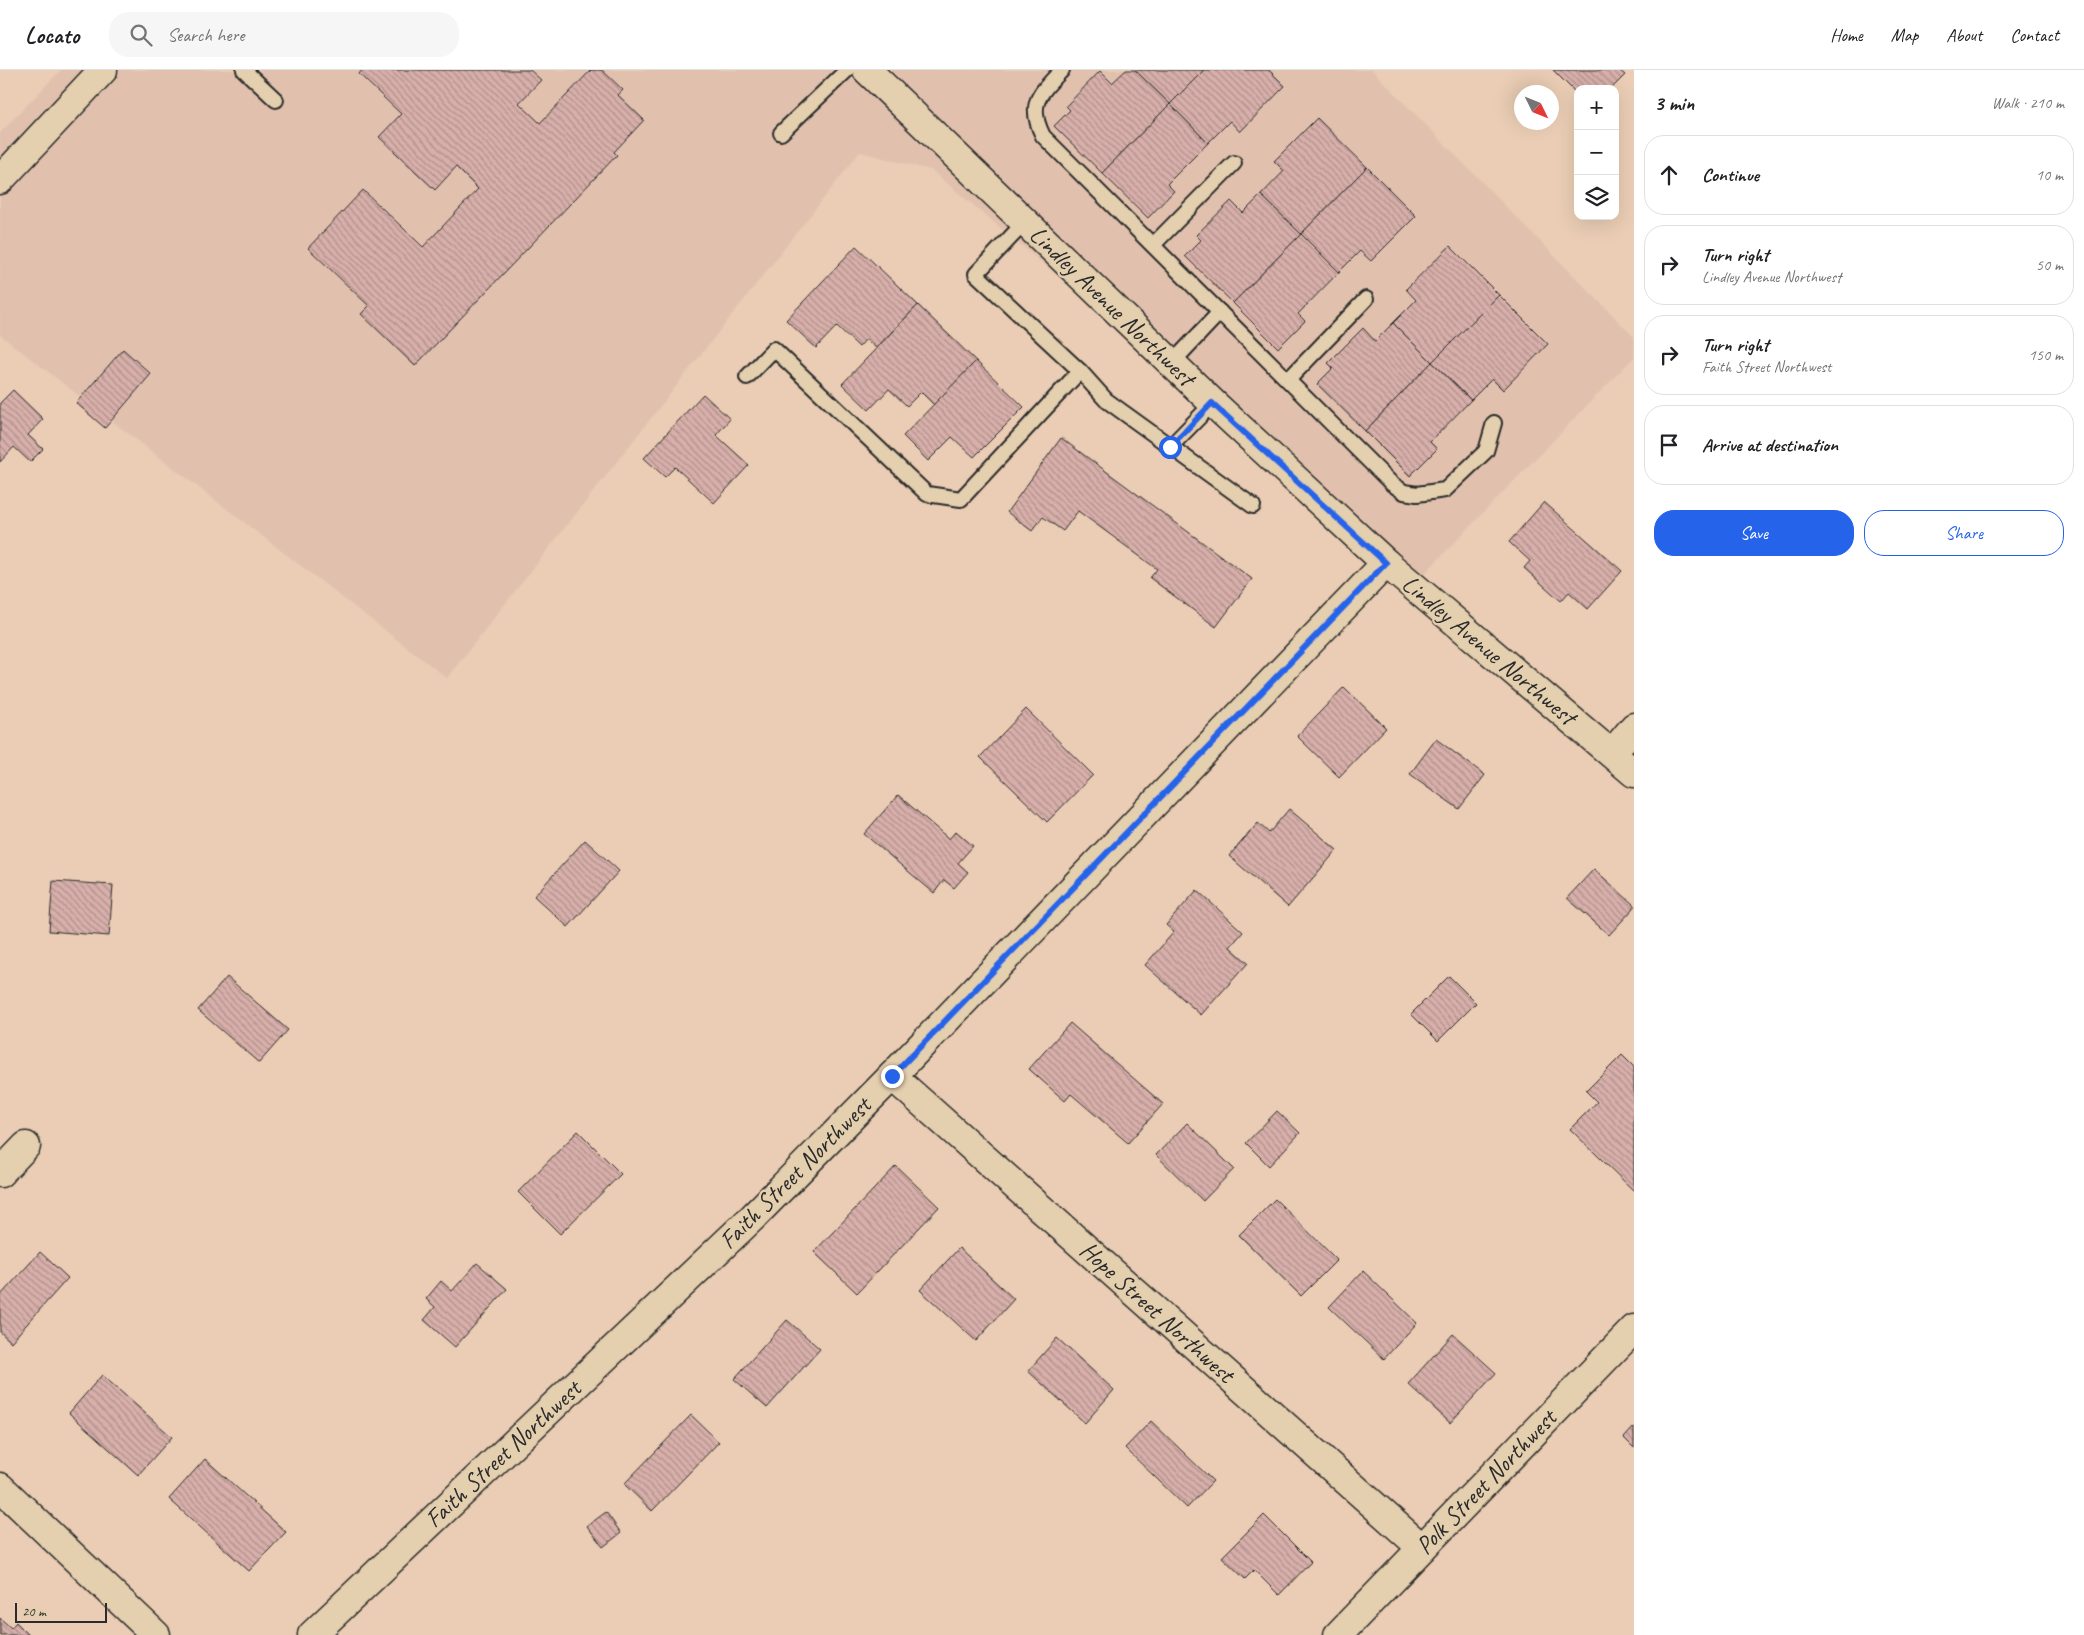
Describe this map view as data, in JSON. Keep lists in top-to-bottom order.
{
  "streets": {
    "main road": [
      "Lindley Avenue Northwest",
      "Faith Street Northwest",
      "Hope Street Northwest",
      "Polk Street Northwest"
    ]
  },
  "crossings": [
    ["Lindley Avenue Northwest", "Faith Street Northwest"],
    ["Faith Street Northwest", "Hope Street Northwest"],
    ["Hope Street Northwest", "Polk Street Northwest"]
  ],
  "scale_bar": "20 m",
  "north": "bottom right",
  "page": {
    "header": "Locato",
    "search": "Search here",
    "nav": [
      "Home",
      "Map",
      "About",
      "Contact"
    ],
    "heading": ["3 min", "Walk · 210 m"],
    "map_buttons": ["+", "−"],
    "list": [
      ["Continue", "10 m"],
      ["Turn right", "Lindley Avenue Northwest", "50 m"],
      ["Turn right", "Faith Street Northwest", "150 m"],
      "Arrive at destination"
    ],
    "buttons": ["Save", "Share"],
    "scale": "20 m"
  }
}
